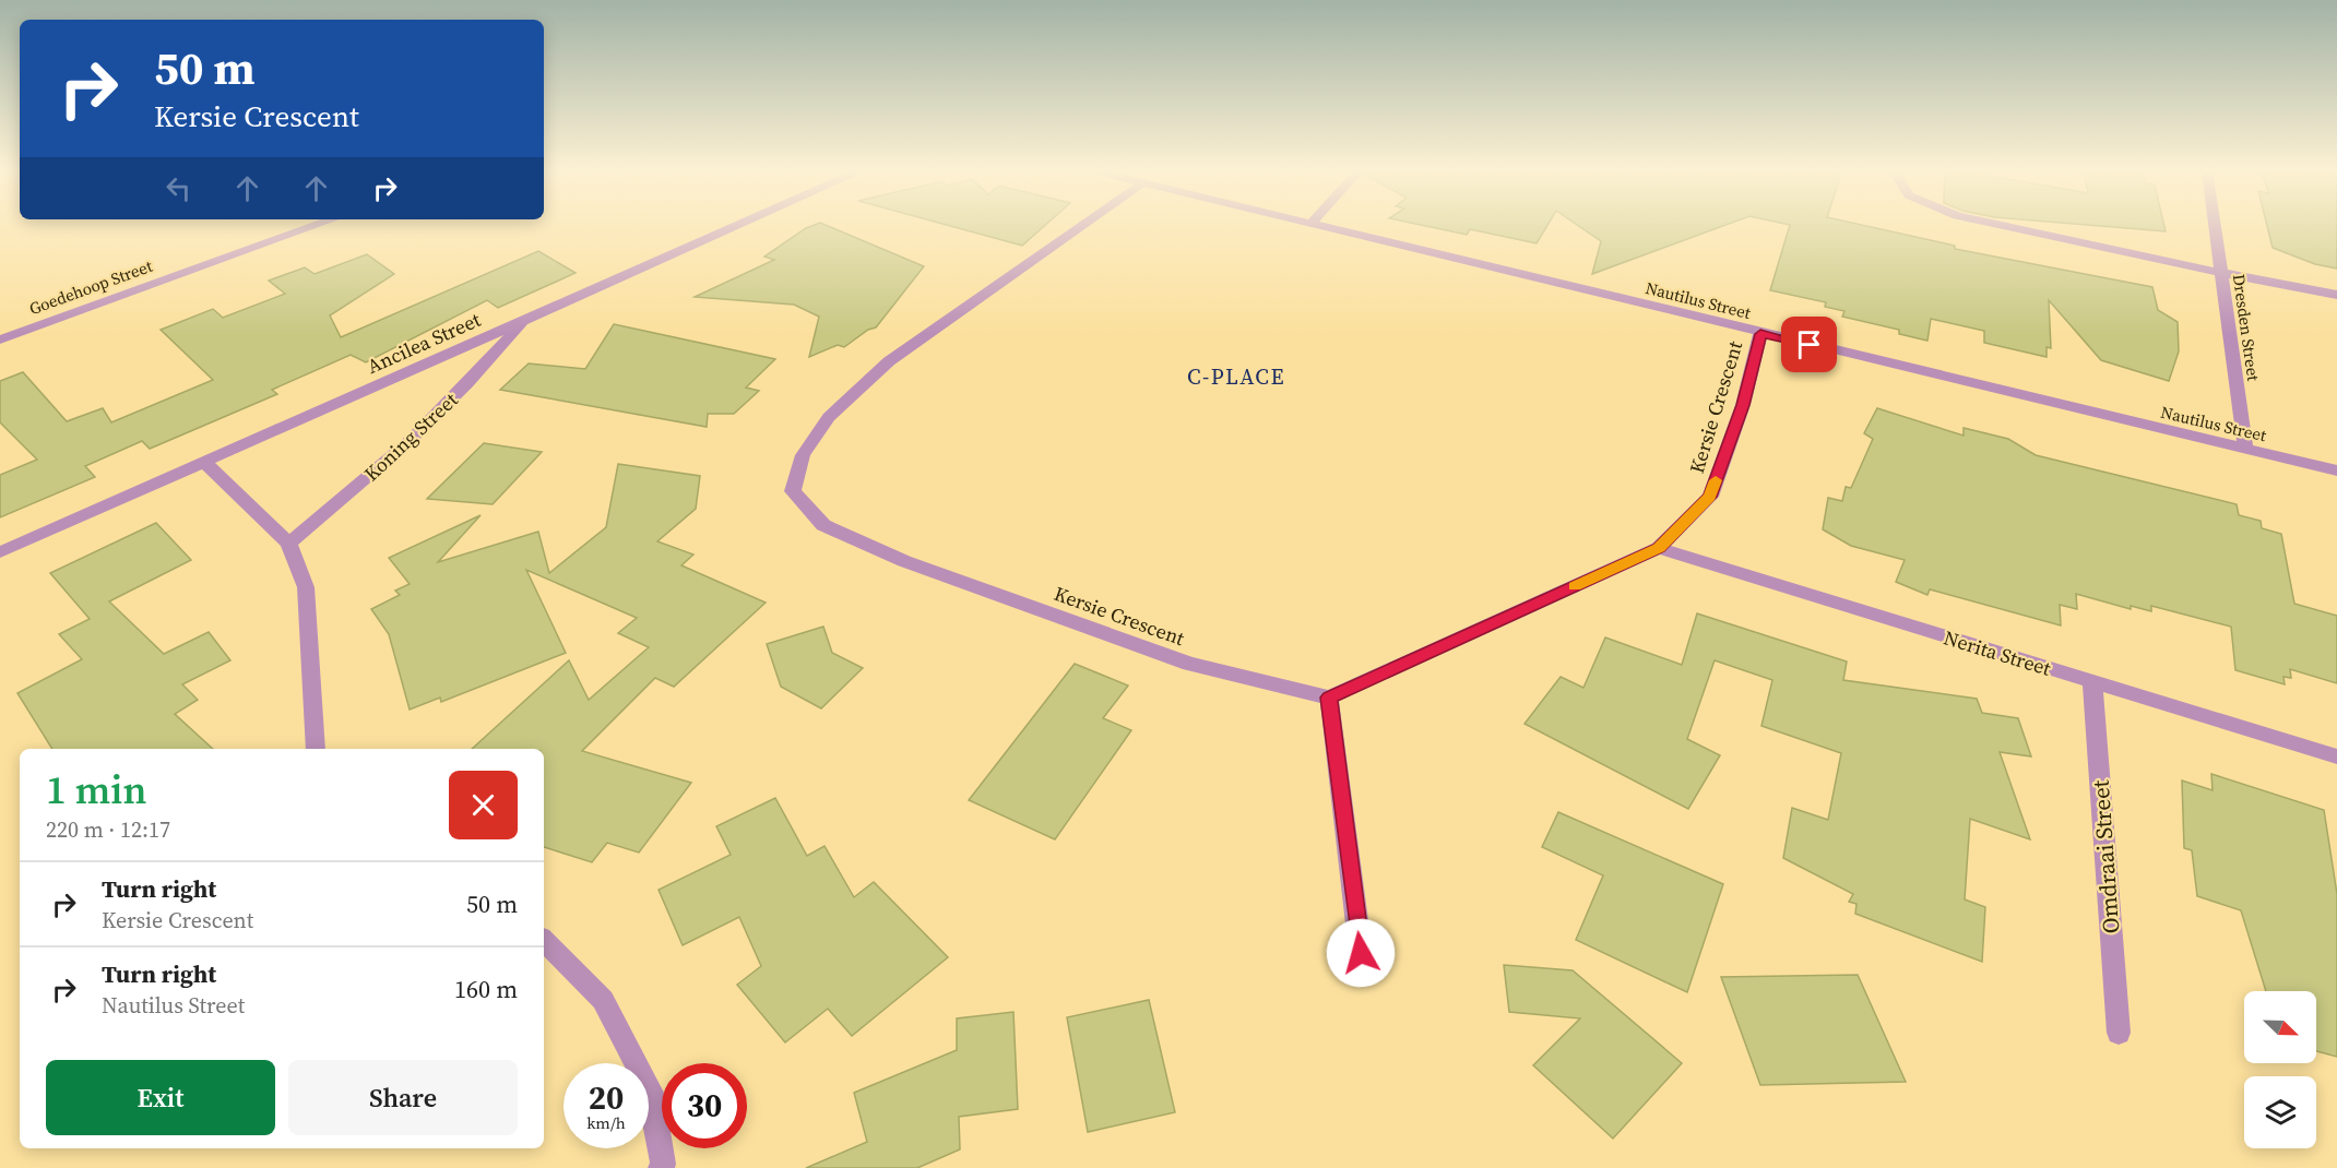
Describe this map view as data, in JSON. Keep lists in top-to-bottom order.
{
  "streets": {
    "street": [
      "Goedehoop Street",
      "Nautilus Street",
      "Dresden Street",
      "Ancilea Street",
      "Kersie Crescent",
      "Koning Street",
      "Nerita Street",
      "Omdraai Street"
    ]
  },
  "crossings": [
    ["Nautilus Street", "Dresden Street"],
    ["Nautilus Street", "Kersie Crescent"],
    ["Ancilea Street", "Koning Street"],
    ["Kersie Crescent", "Nerita Street"],
    ["Nerita Street", "Omdraai Street"]
  ],
  "districts": ["C-PLACE"],
  "north": "bottom right",
  "page": {
    "turn": ["50 m", "Kersie Crescent"],
    "heading": ["1 min", "220 m · 12:17"],
    "list": [
      {
        "name": "Turn right",
        "note": "Kersie Crescent",
        "value": "50 m"
      },
      {
        "name": "Turn right",
        "note": "Nautilus Street",
        "value": "160 m"
      }
    ],
    "buttons": ["Exit", "Share"],
    "speed": "20 km/h",
    "limit": "30"
  }
}
